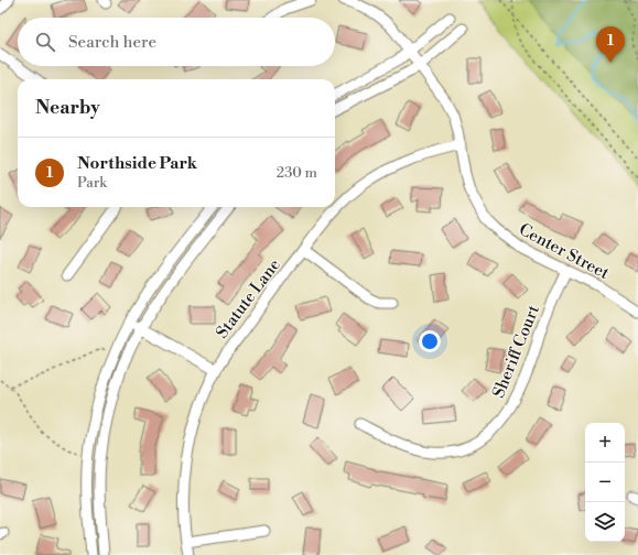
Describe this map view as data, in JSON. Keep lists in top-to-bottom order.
{
  "streets": {
    "street": ["Center Street", "Statute Lane", "Sheriff Court"]
  },
  "crossings": [
    ["Center Street", "Statute Lane"],
    ["Center Street", "Sheriff Court"]
  ],
  "page": {
    "search": "Search here",
    "pins": "1",
    "heading": "Nearby",
    "list": [
      {
        "mark": "1",
        "name": "Northside Park",
        "note": "Park",
        "value": "230 m"
      }
    ],
    "map_buttons": ["+", "−"]
  }
}
